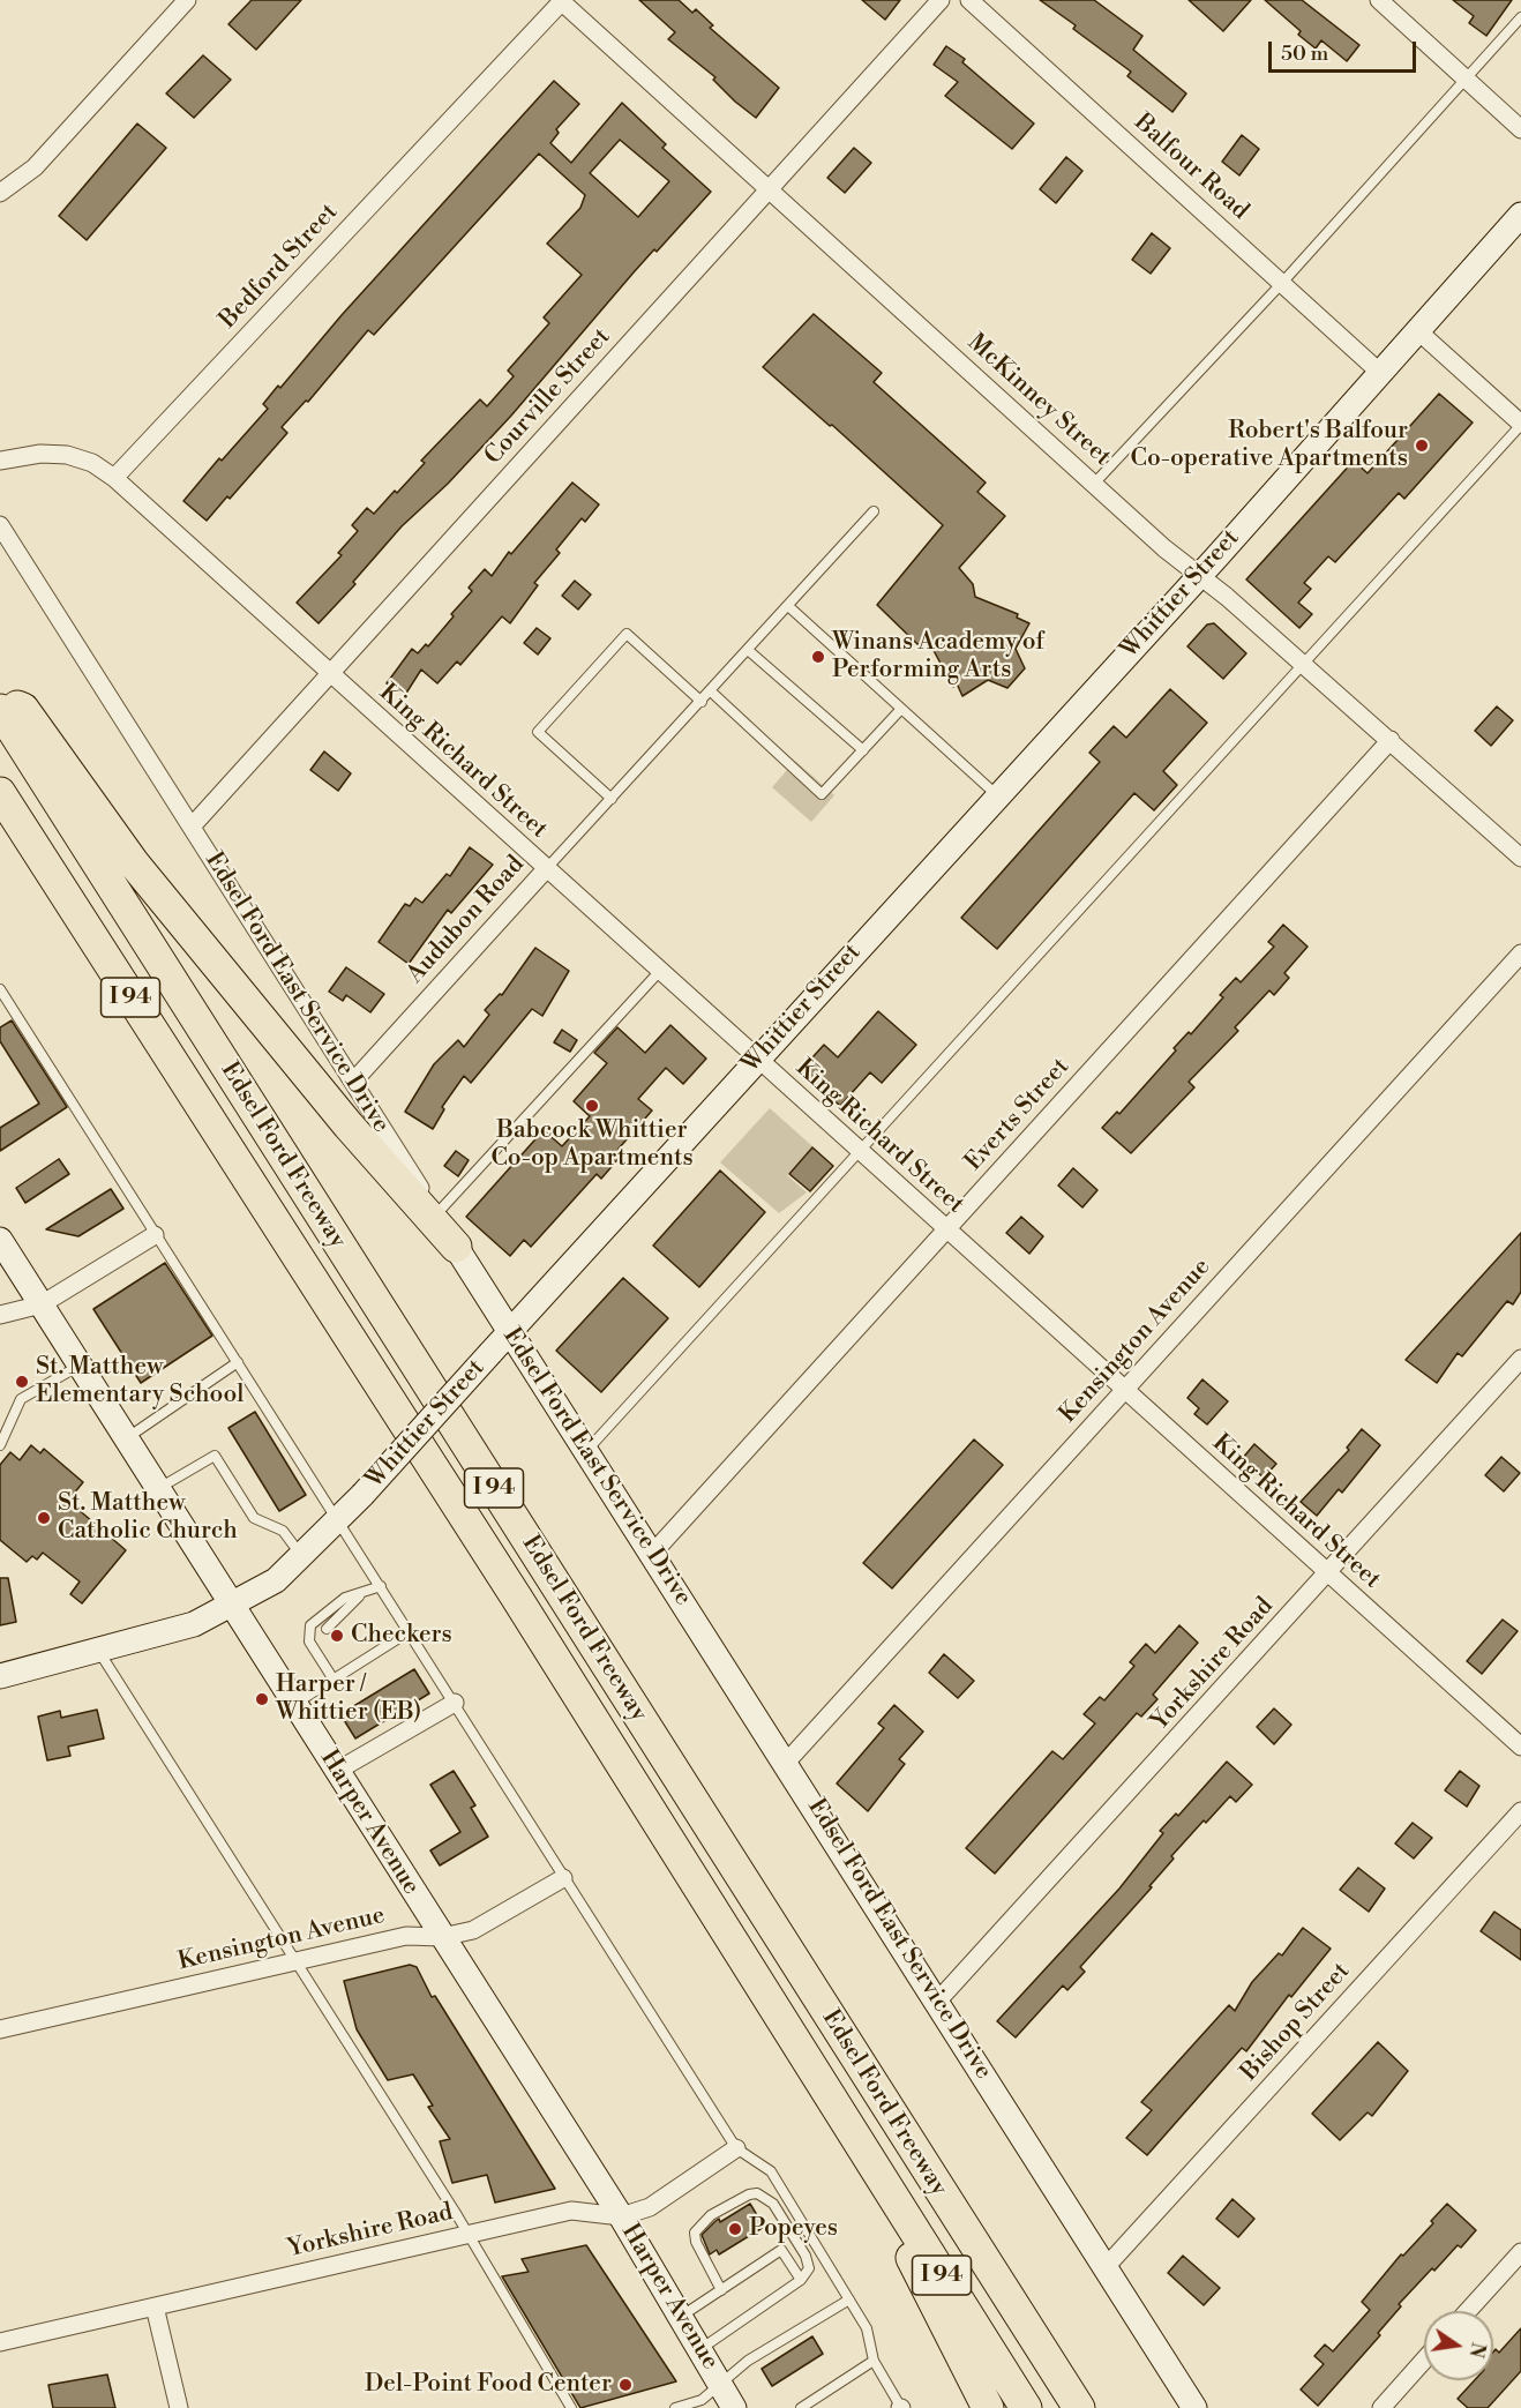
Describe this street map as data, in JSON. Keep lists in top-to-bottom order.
{
  "streets": {
    "highway": ["I 94", "Edsel Ford Freeway"],
    "street": [
      "Balfour Road",
      "Bedford Street",
      "Courville Street",
      "McKinney Street",
      "Whittier Street",
      "King Richard Street",
      "Audubon Road",
      "Edsel Ford East Service Drive",
      "Everts Street",
      "Kensington Avenue",
      "Yorkshire Road",
      "Harper Avenue",
      "Bishop Street"
    ]
  },
  "crossings": [
    ["Balfour Road", "Whittier Street"],
    ["Bedford Street", "McKinney Street"],
    ["Bedford Street", "King Richard Street"],
    ["Courville Street", "McKinney Street"],
    ["Courville Street", "King Richard Street"],
    ["Courville Street", "Edsel Ford East Service Drive"],
    ["McKinney Street", "Whittier Street"],
    ["McKinney Street", "Everts Street"],
    ["Whittier Street", "King Richard Street"],
    ["Whittier Street", "Edsel Ford East Service Drive"],
    ["Whittier Street", "Harper Avenue"],
    ["King Richard Street", "Audubon Road"],
    ["King Richard Street", "Everts Street"],
    ["King Richard Street", "Kensington Avenue"],
    ["King Richard Street", "Yorkshire Road"],
    ["Audubon Road", "Edsel Ford East Service Drive"],
    ["Edsel Ford East Service Drive", "Everts Street"],
    ["Edsel Ford East Service Drive", "Kensington Avenue"],
    ["Edsel Ford East Service Drive", "Yorkshire Road"],
    ["Edsel Ford East Service Drive", "Bishop Street"],
    ["Kensington Avenue", "Harper Avenue"],
    ["Yorkshire Road", "Harper Avenue"]
  ],
  "places": [
    "Robert's Balfour Co-operative Apartments",
    "Winans Academy of Performing Arts",
    "Babcock Whittier Co-op Apartments",
    "St. Matthew Elementary School",
    "St. Matthew Catholic Church",
    "Checkers",
    "Harper / Whittier (EB)",
    "Popeyes",
    "Del-Point Food Center"
  ],
  "scale_bar": "50 m",
  "north": "right"
}
